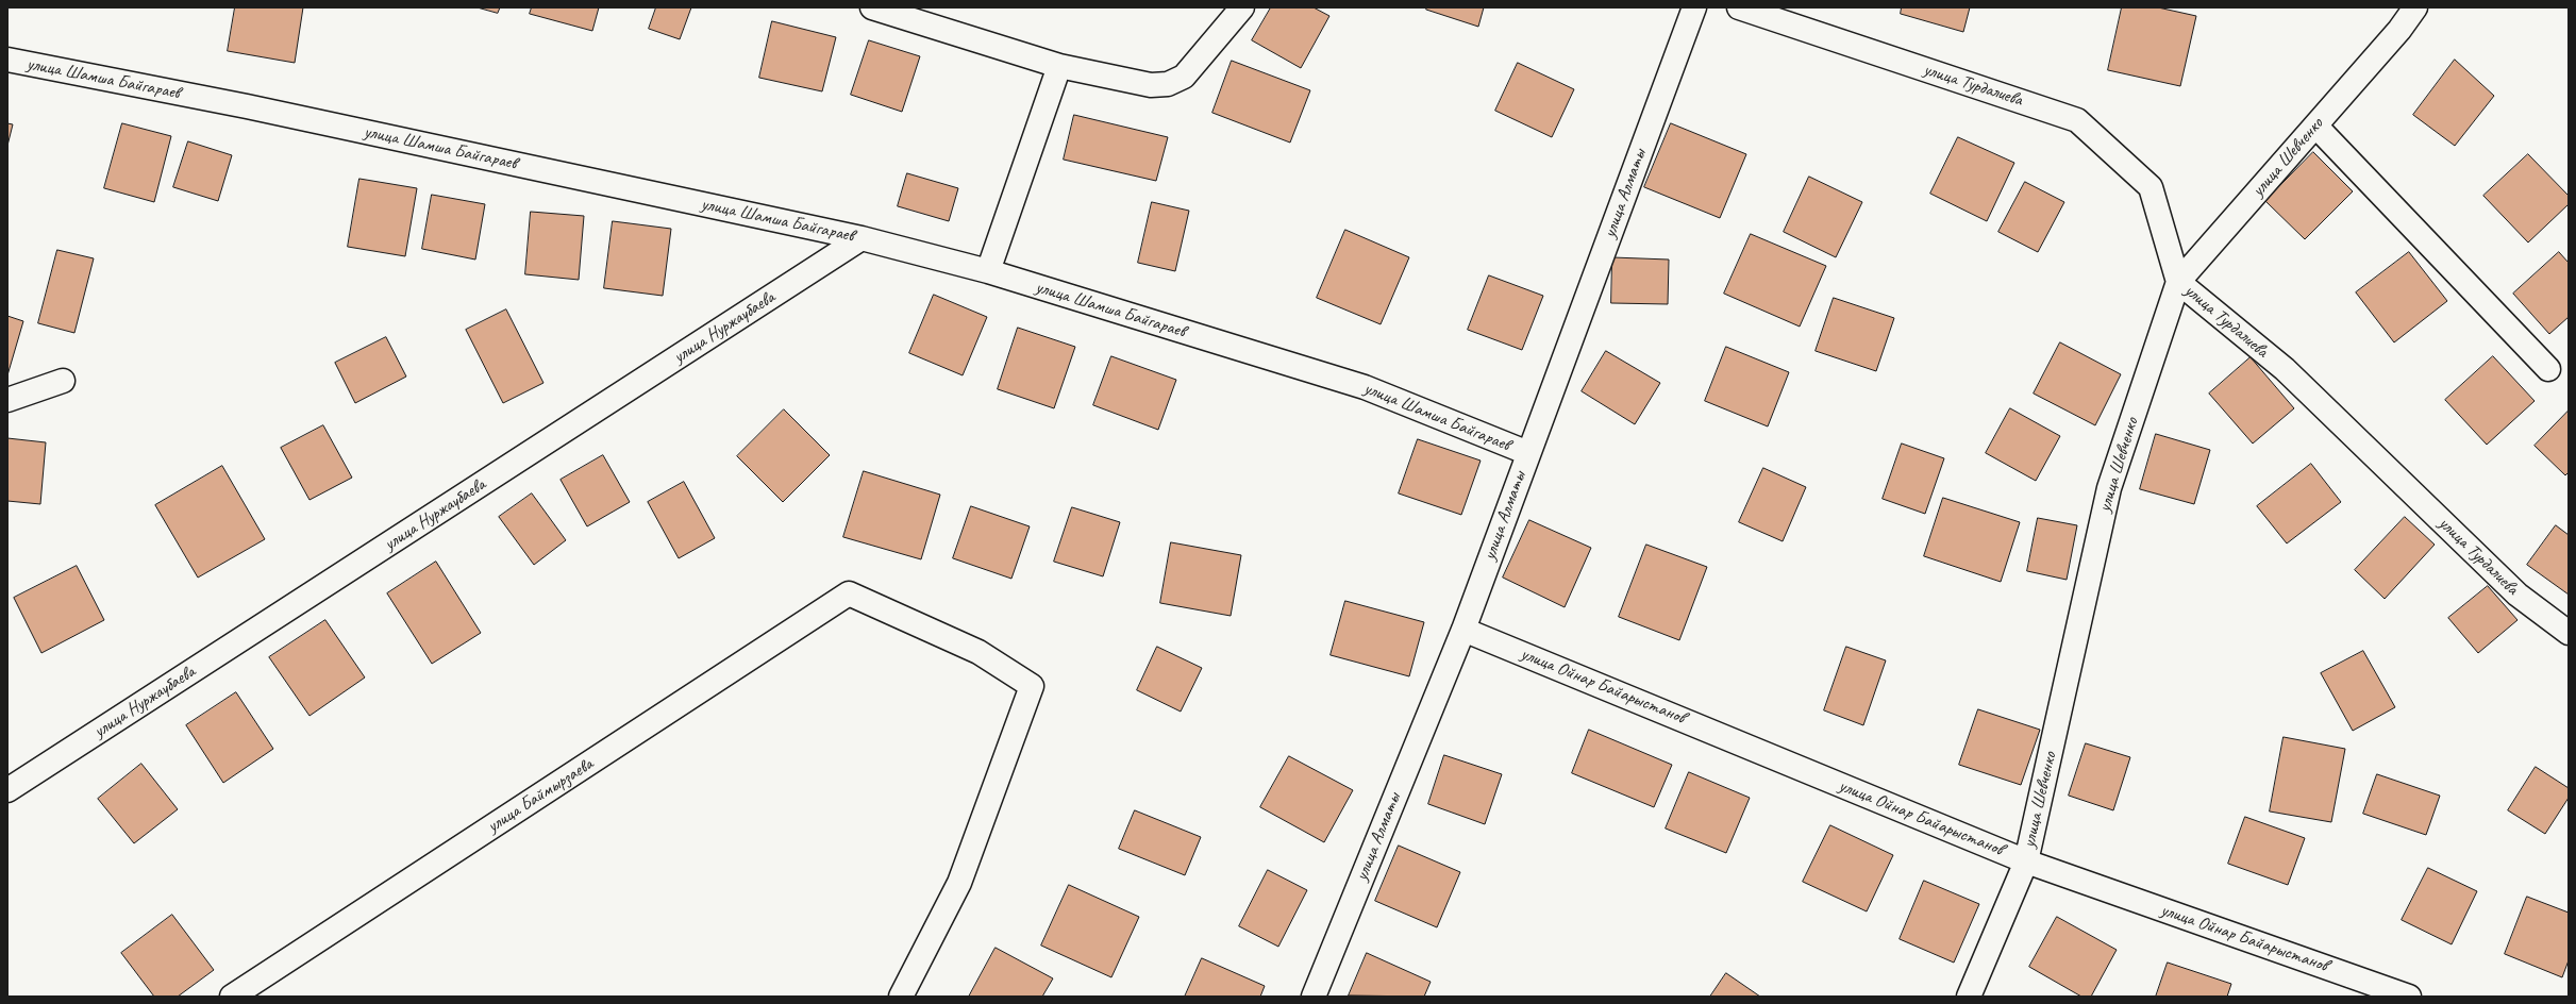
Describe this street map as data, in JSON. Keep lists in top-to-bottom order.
{
  "streets": {
    "street": [
      "улица Шамша Байгараев",
      "улица Турдалиева",
      "улица Шевченко",
      "улица Алматы",
      "улица Нуржаубаева",
      "улица Ойнар Байарыстанов",
      "улица Баймырзаева"
    ]
  },
  "crossings": [
    ["улица Шамша Байгараев", "улица Алматы"],
    ["улица Шамша Байгараев", "улица Нуржаубаева"],
    ["улица Турдалиева", "улица Шевченко"],
    ["улица Шевченко", "улица Ойнар Байарыстанов"],
    ["улица Алматы", "улица Ойнар Байарыстанов"]
  ]
}
